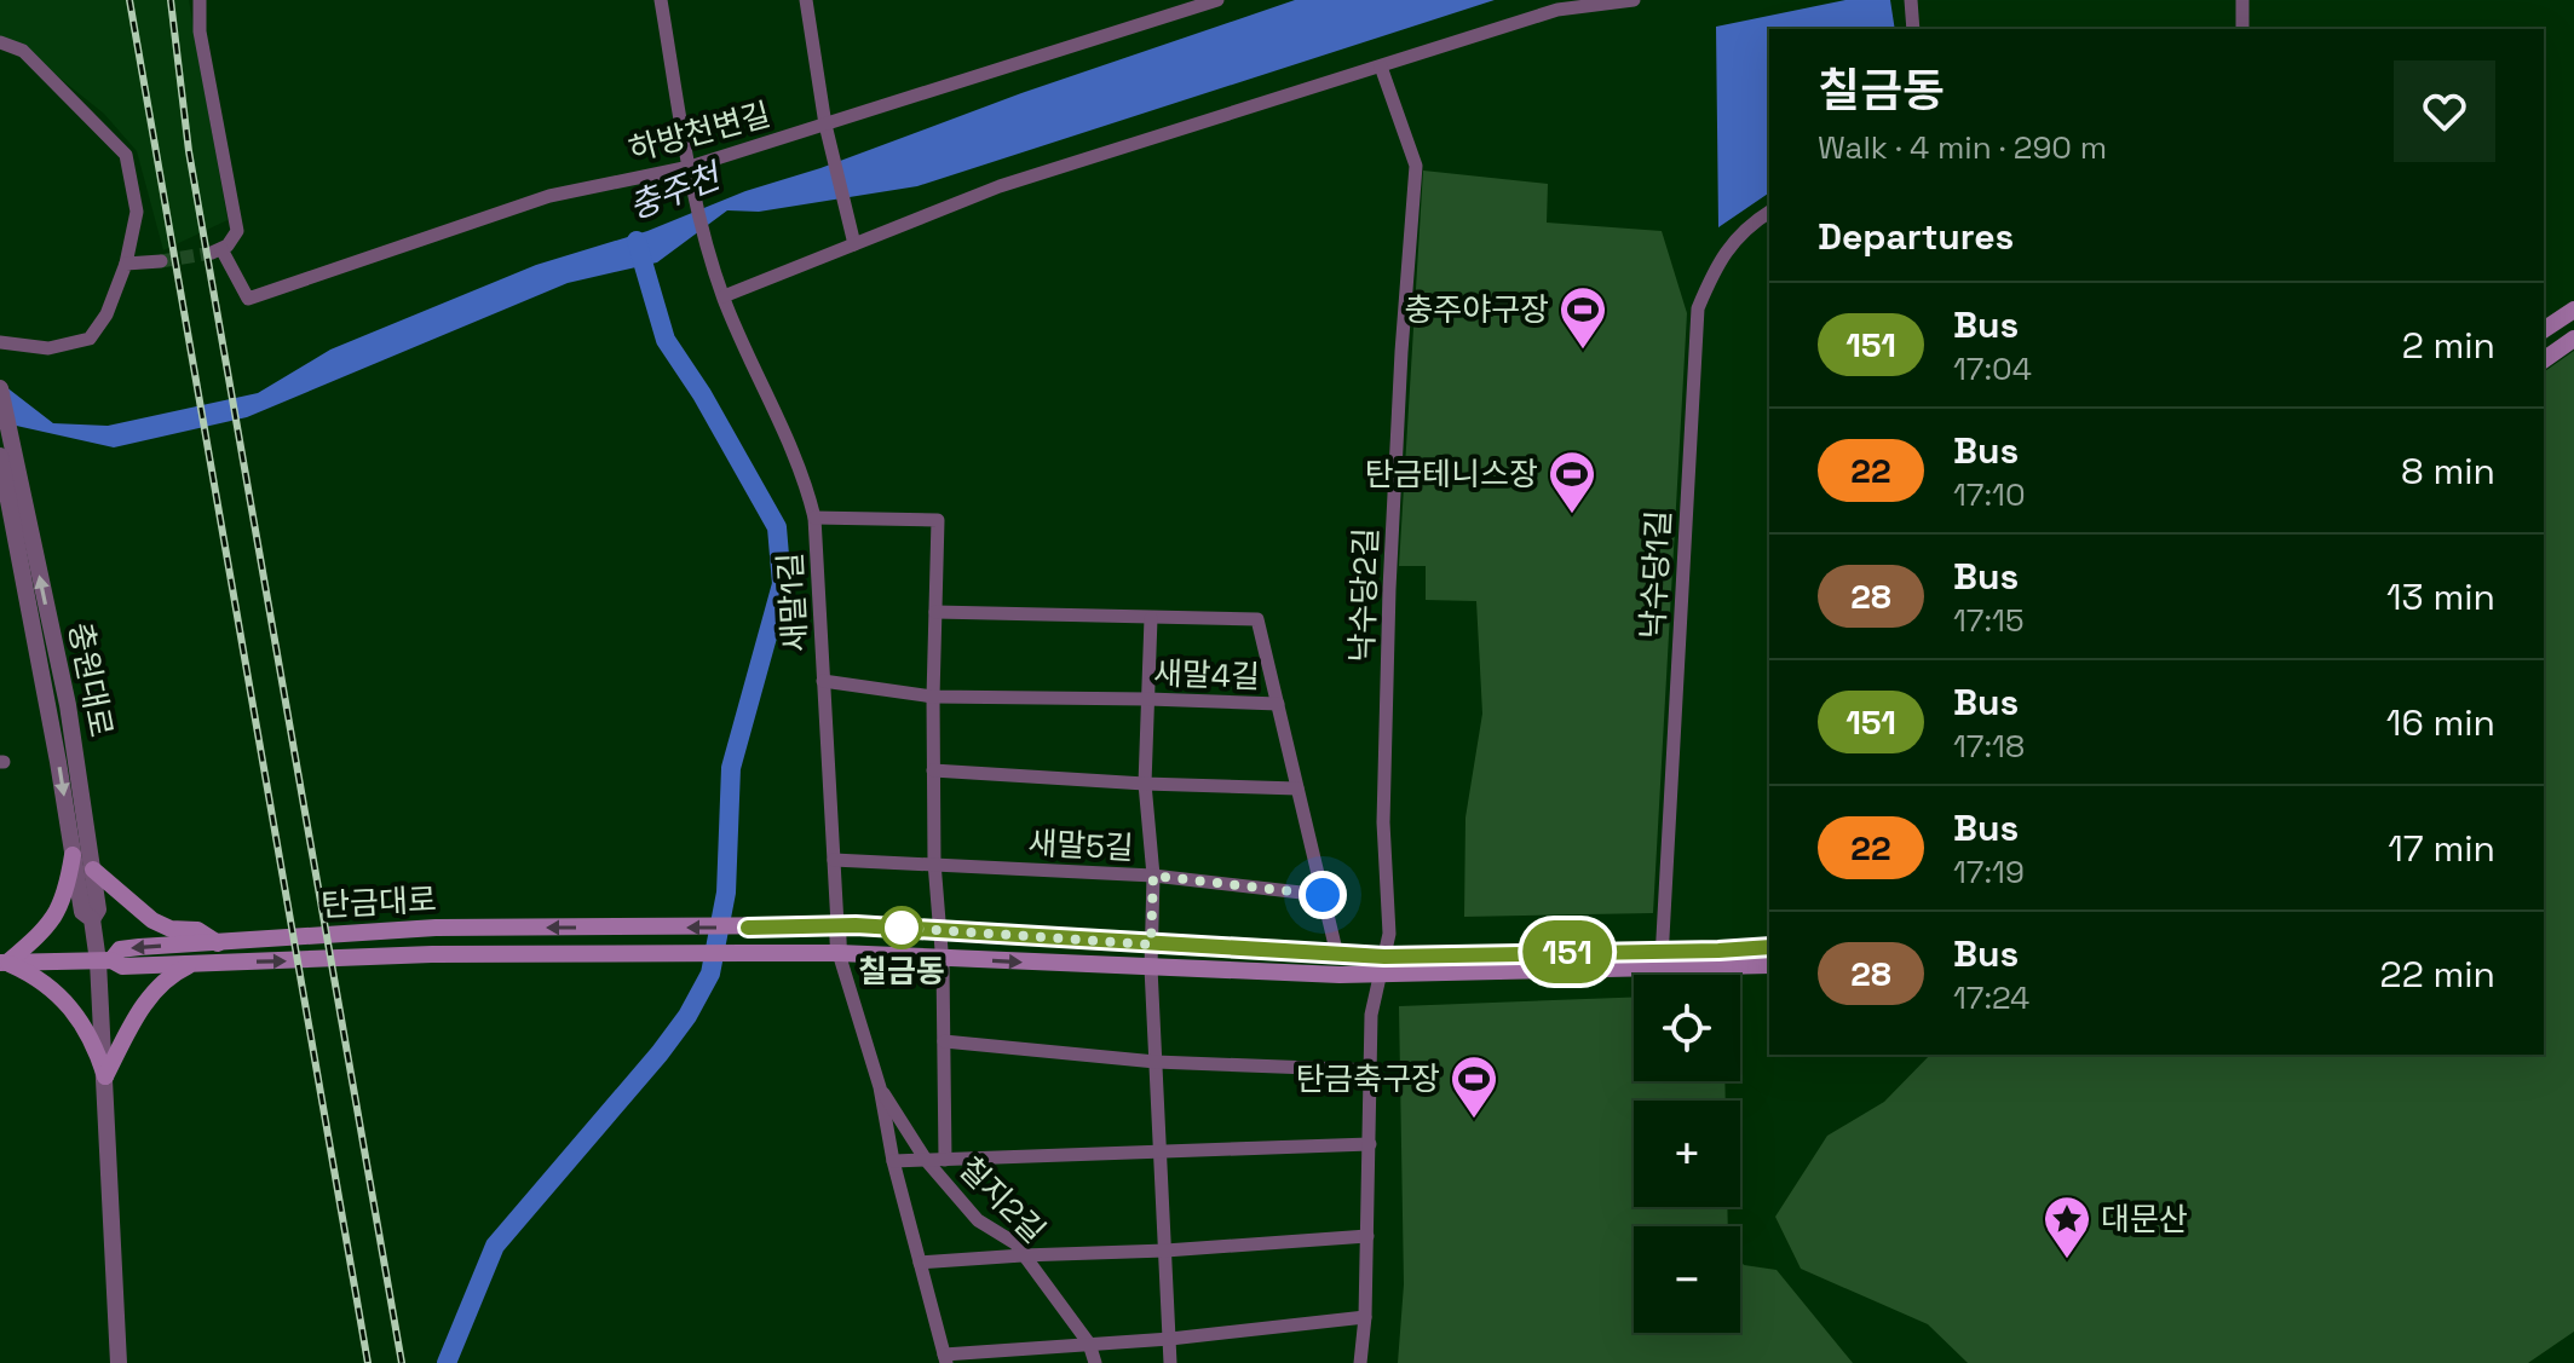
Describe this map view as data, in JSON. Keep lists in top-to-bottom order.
{
  "streets": {
    "main road": ["탄금대로"],
    "street": [
      "하방천변길",
      "낙수당1길",
      "낙수당2길",
      "새말1길",
      "새말4길",
      "충원대로",
      "새말5길",
      "칠지2길"
    ]
  },
  "crossings": [
    ["하방천변길", "새말1길"],
    ["새말1길", "새말4길"],
    ["새말1길", "새말5길"],
    ["새말1길", "탄금대로"],
    ["새말1길", "칠지2길"],
    ["새말4길", "새말5길"],
    ["새말4길", "칠지2길"],
    ["충원대로", "탄금대로"],
    ["새말5길", "칠지2길"]
  ],
  "water": ["충주천"],
  "places": {
    "sports": ["충주야구장", "탄금테니스장", "탄금축구장"],
    "other": ["칠금동"],
    "place": ["대문산"]
  },
  "lines": ["bus line 151"],
  "page": {
    "on_map": "151",
    "heading": [
      ["칠금동", "Walk · 4 min · 290 m"],
      "Departures"
    ],
    "list": [
      {
        "mark": "151",
        "name": "Bus",
        "note": "17:04",
        "value": "2 min"
      },
      {
        "mark": "22",
        "name": "Bus",
        "note": "17:10",
        "value": "8 min"
      },
      {
        "mark": "28",
        "name": "Bus",
        "note": "17:15",
        "value": "13 min"
      },
      {
        "mark": "151",
        "name": "Bus",
        "note": "17:18",
        "value": "16 min"
      },
      {
        "mark": "22",
        "name": "Bus",
        "note": "17:19",
        "value": "17 min"
      },
      {
        "mark": "28",
        "name": "Bus",
        "note": "17:24",
        "value": "22 min"
      }
    ],
    "map_buttons": ["+", "−"]
  }
}
